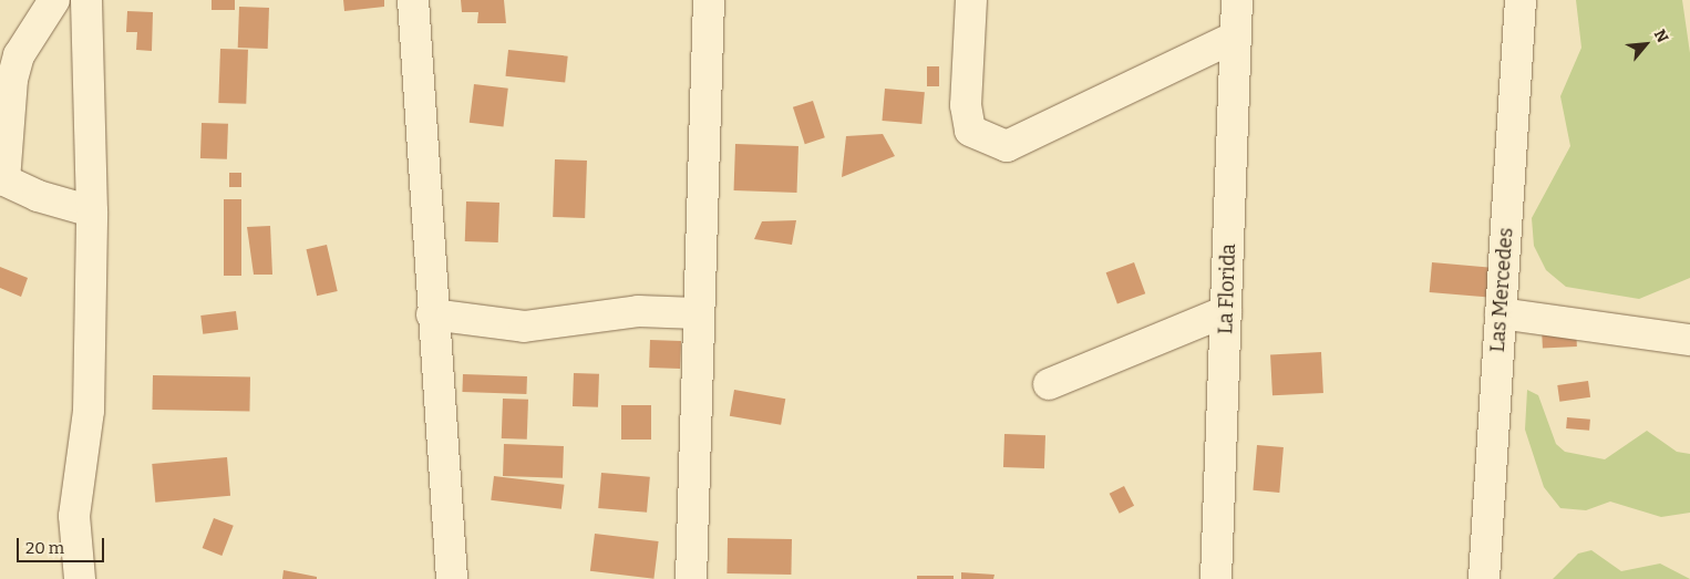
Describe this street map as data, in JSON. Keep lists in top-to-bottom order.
{
  "streets": {
    "street": ["La Florida", "Las Mercedes"]
  },
  "scale_bar": "20 m",
  "north": "top right"
}
